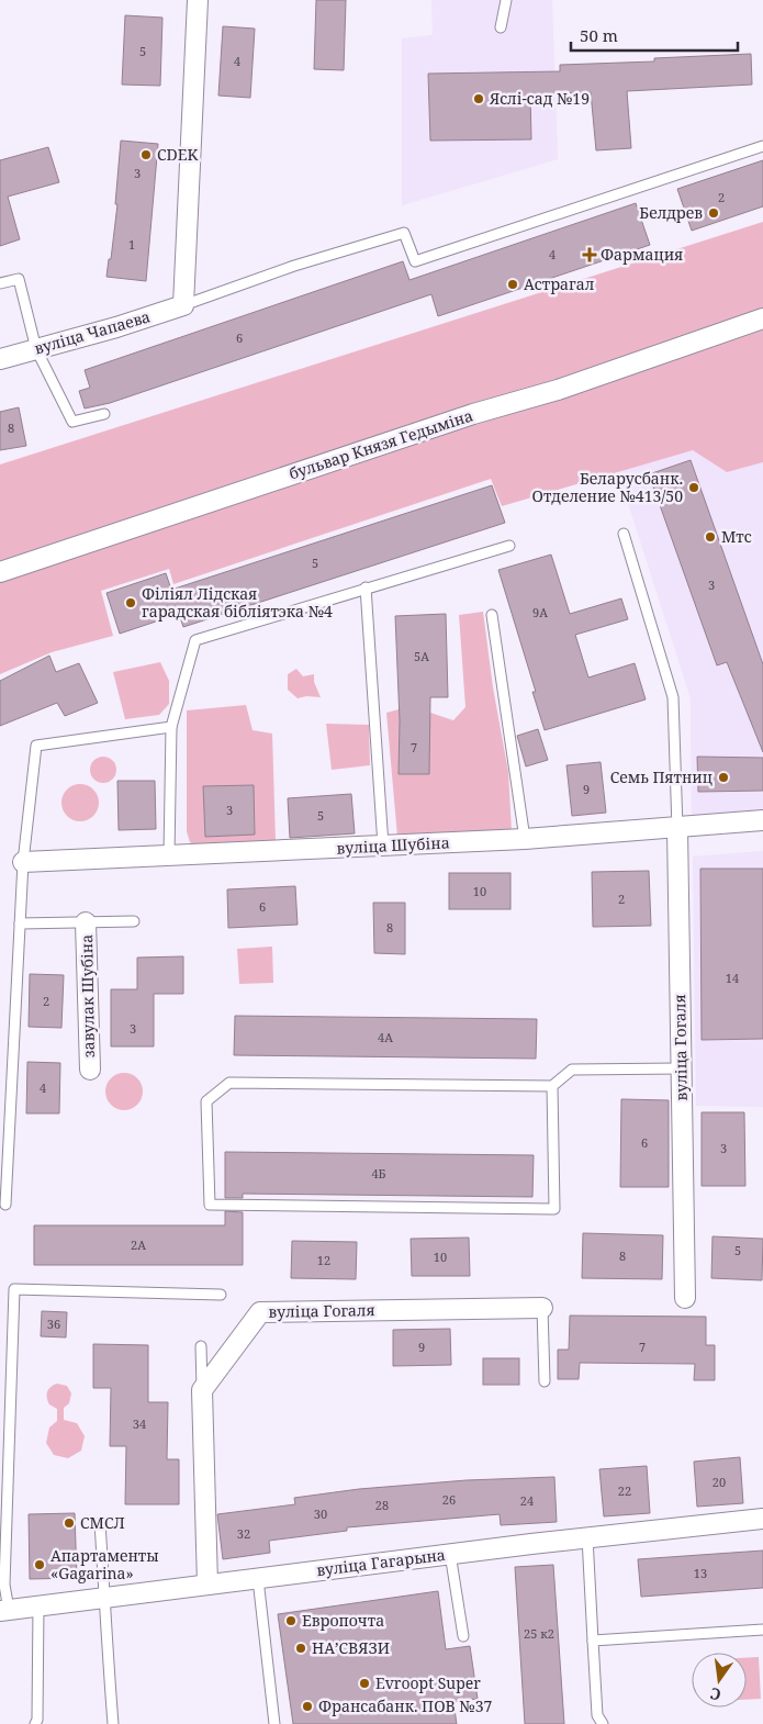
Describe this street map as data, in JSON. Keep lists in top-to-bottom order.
{
  "streets": {
    "street": [
      "вуліца Чапаева",
      "бульвар Князя Гедыміна",
      "вуліца Шубіна",
      "завулак Шубіна",
      "вуліца Гогаля",
      "вуліца Гагарына"
    ]
  },
  "crossings": [
    ["вуліца Шубіна", "вуліца Гогаля"]
  ],
  "places": {
    "other": [
      "Яслі-сад №19",
      "CDEK",
      "Белдрев",
      "Астрагал",
      "Беларусбанк. Отделение №413/50",
      "Мтс",
      "Філіял Лідская гарадская бібліятэка №4",
      "Семь Пятниц",
      "СМСЛ",
      "Апартаменты «Gagarina»",
      "Европочта",
      "НАʼСВЯЗИ",
      "Evroopt Super",
      "Франсабанк. ПОВ №37"
    ],
    "health": ["Фармация"]
  },
  "house_numbers": [
    "5",
    "4",
    "3",
    "2",
    "1",
    "4",
    "6",
    "8",
    "5",
    "3",
    "9А",
    "5А",
    "7",
    "9",
    "3",
    "5",
    "10",
    "2",
    "6",
    "8",
    "14",
    "2",
    "3",
    "4А",
    "4",
    "6",
    "3",
    "4Б",
    "2А",
    "5",
    "8",
    "10",
    "12",
    "36",
    "9",
    "7",
    "34",
    "20",
    "22",
    "26",
    "24",
    "28",
    "30",
    "32",
    "13",
    "25 к2"
  ],
  "scale_bar": "50 m",
  "north": "bottom"
}
